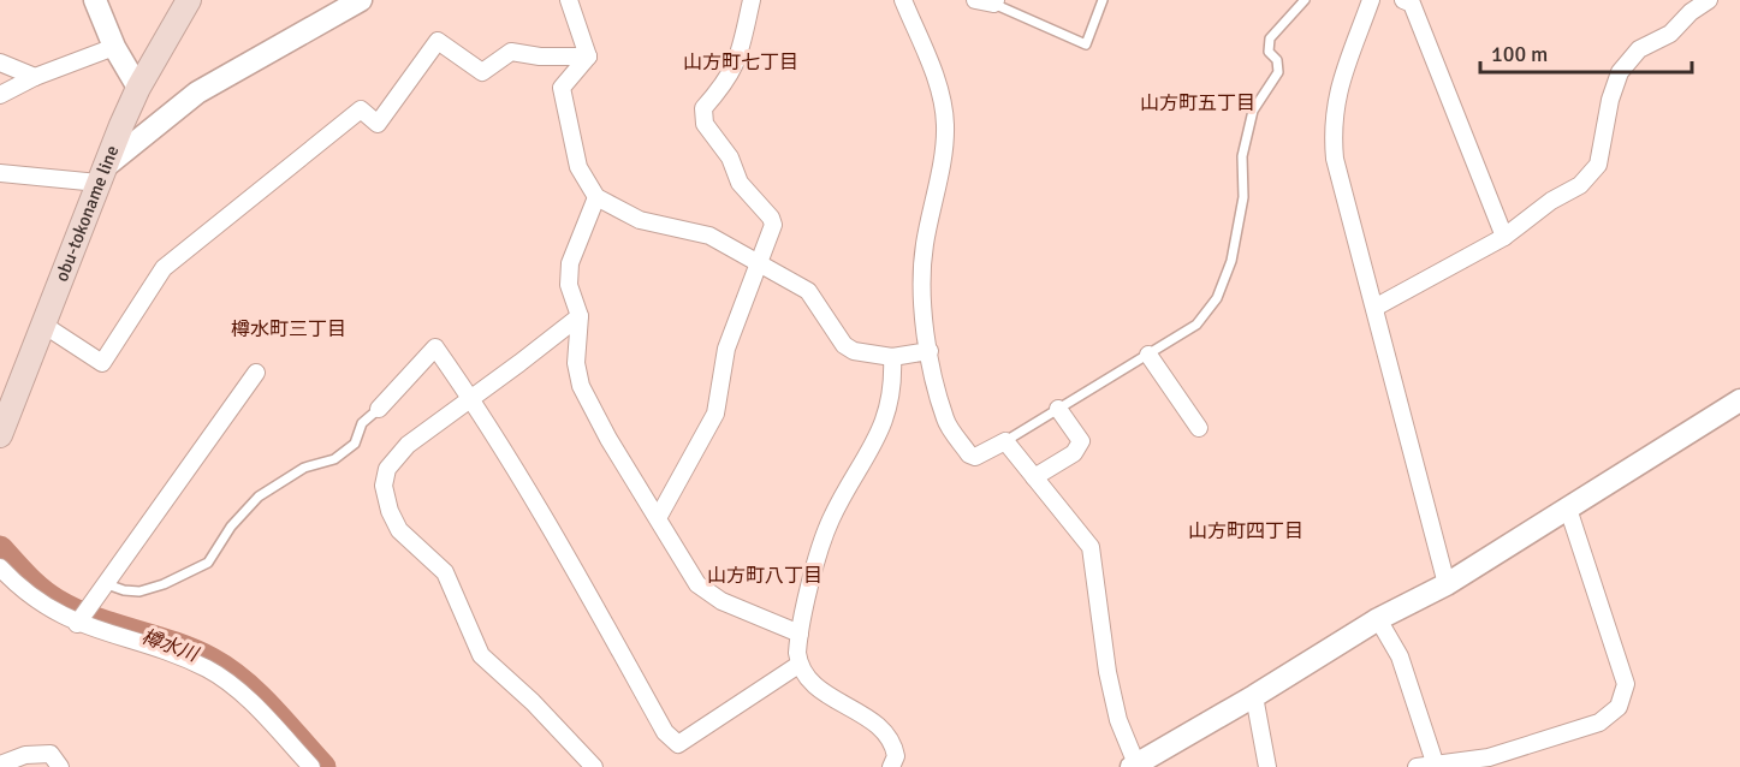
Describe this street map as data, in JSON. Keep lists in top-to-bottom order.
{
  "streets": {
    "main road": ["obu-tokoname line"]
  },
  "districts": [
    "山方町七丁目",
    "山方町五丁目",
    "樽水町三丁目",
    "山方町四丁目",
    "山方町八丁目"
  ],
  "water": ["樽水川"],
  "scale_bar": "100 m"
}
